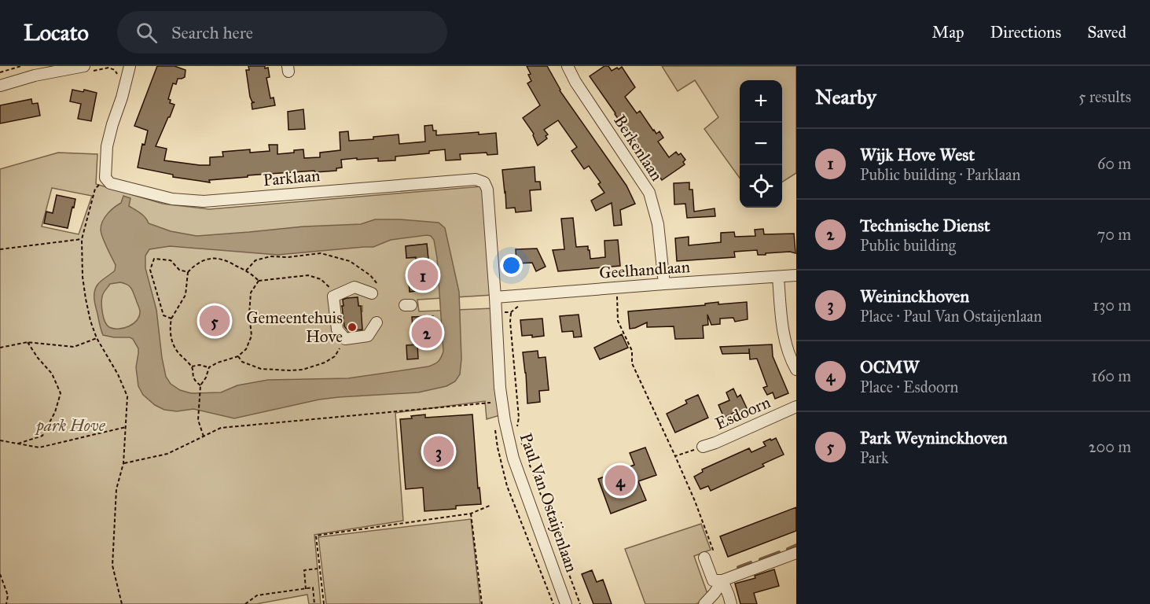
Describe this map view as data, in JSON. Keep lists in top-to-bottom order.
{
  "streets": {
    "street": [
      "Berkenlaan",
      "Parklaan",
      "Geelhandlaan",
      "Esdoorn",
      "Paul Van Ostaijenlaan"
    ]
  },
  "crossings": [
    ["Berkenlaan", "Geelhandlaan"],
    ["Parklaan", "Geelhandlaan"],
    ["Parklaan", "Paul Van Ostaijenlaan"],
    ["Geelhandlaan", "Paul Van Ostaijenlaan"]
  ],
  "parks": ["park Hove"],
  "places": ["Gemeentehuis Hove"],
  "page": {
    "header": "Locato",
    "search": "Search here",
    "nav": ["Map", "Directions", "Saved"],
    "heading": ["Nearby", "5 results"],
    "map_buttons": ["+", "−"],
    "list": [
      {
        "mark": "1",
        "name": "Wijk Hove West",
        "note": "Public building · Parklaan",
        "value": "60 m"
      },
      {
        "mark": "2",
        "name": "Technische Dienst",
        "note": "Public building",
        "value": "70 m"
      },
      {
        "mark": "3",
        "name": "Weininckhoven",
        "note": "Place · Paul Van Ostaijenlaan",
        "value": "130 m"
      },
      {
        "mark": "4",
        "name": "OCMW",
        "note": "Place · Esdoorn",
        "value": "160 m"
      },
      {
        "mark": "5",
        "name": "Park Weyninckhoven",
        "note": "Park",
        "value": "200 m"
      }
    ],
    "pins": [
      "1",
      "5",
      "2",
      "3",
      "4"
    ]
  }
}
